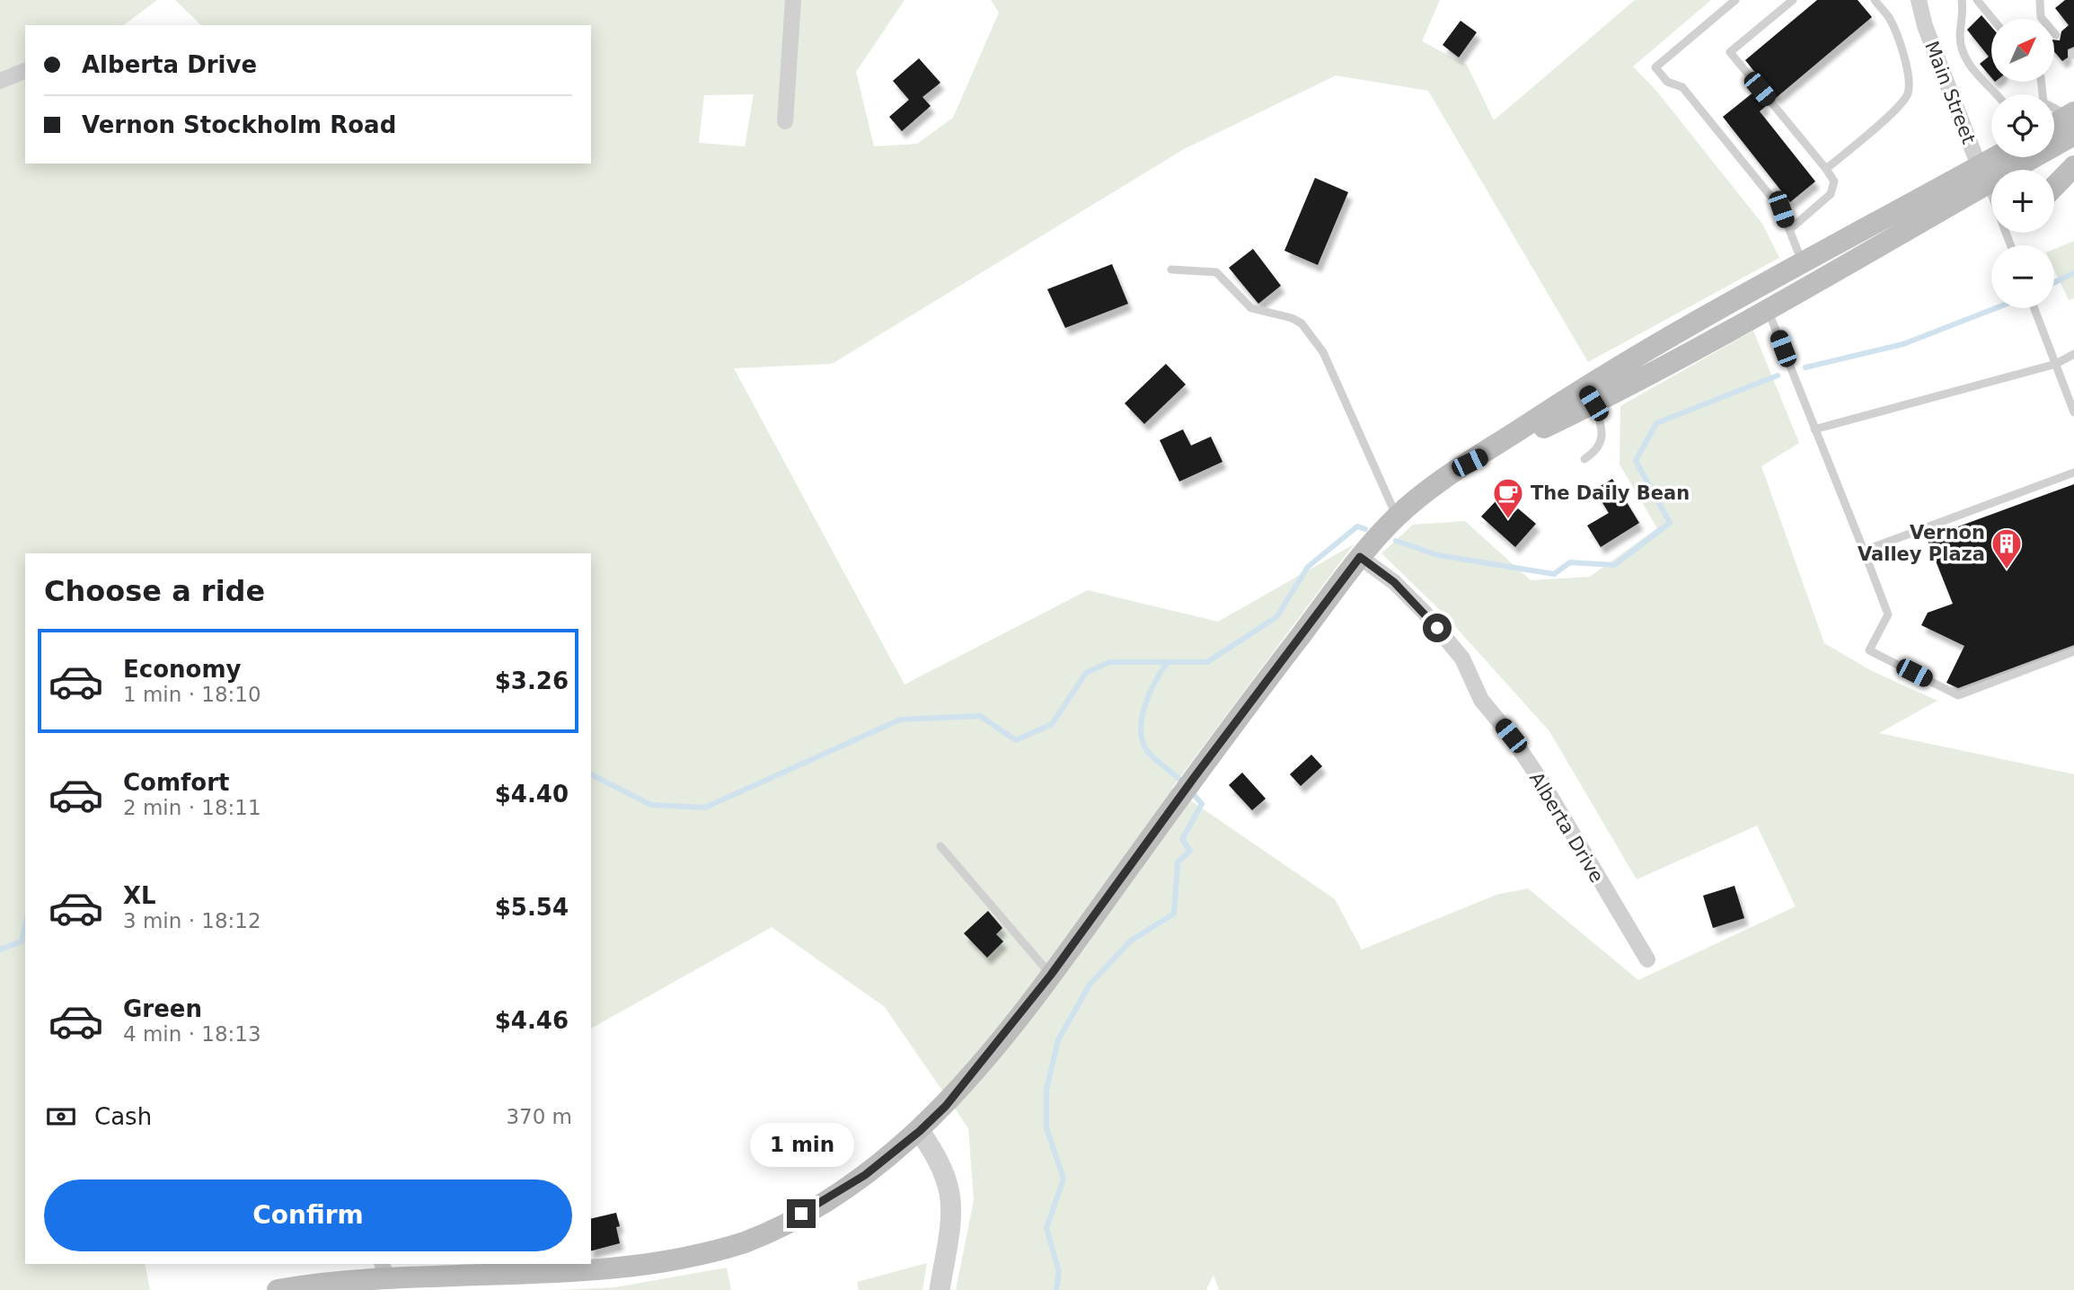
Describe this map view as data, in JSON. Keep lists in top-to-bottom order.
{
  "streets": {
    "street": ["Main Street", "Alberta Drive"]
  },
  "places": {
    "cafe": ["The Daily Bean"],
    "building": ["Vernon Valley Plaza"]
  },
  "north": "top right",
  "page": {
    "map_buttons": ["+", "−"],
    "banner": ["Alberta Drive", "Vernon Stockholm Road"],
    "heading": "Choose a ride",
    "list": [
      {
        "name": "Economy",
        "note": "1 min · 18:10",
        "value": "$3.26"
      },
      {
        "name": "Comfort",
        "note": "2 min · 18:11",
        "value": "$4.40"
      },
      {
        "name": "XL",
        "note": "3 min · 18:12",
        "value": "$5.54"
      },
      {
        "name": "Green",
        "note": "4 min · 18:13",
        "value": "$4.46"
      }
    ],
    "pay": ["Cash", "370 m"],
    "bubble": "1 min",
    "buttons": "Confirm"
  }
}
